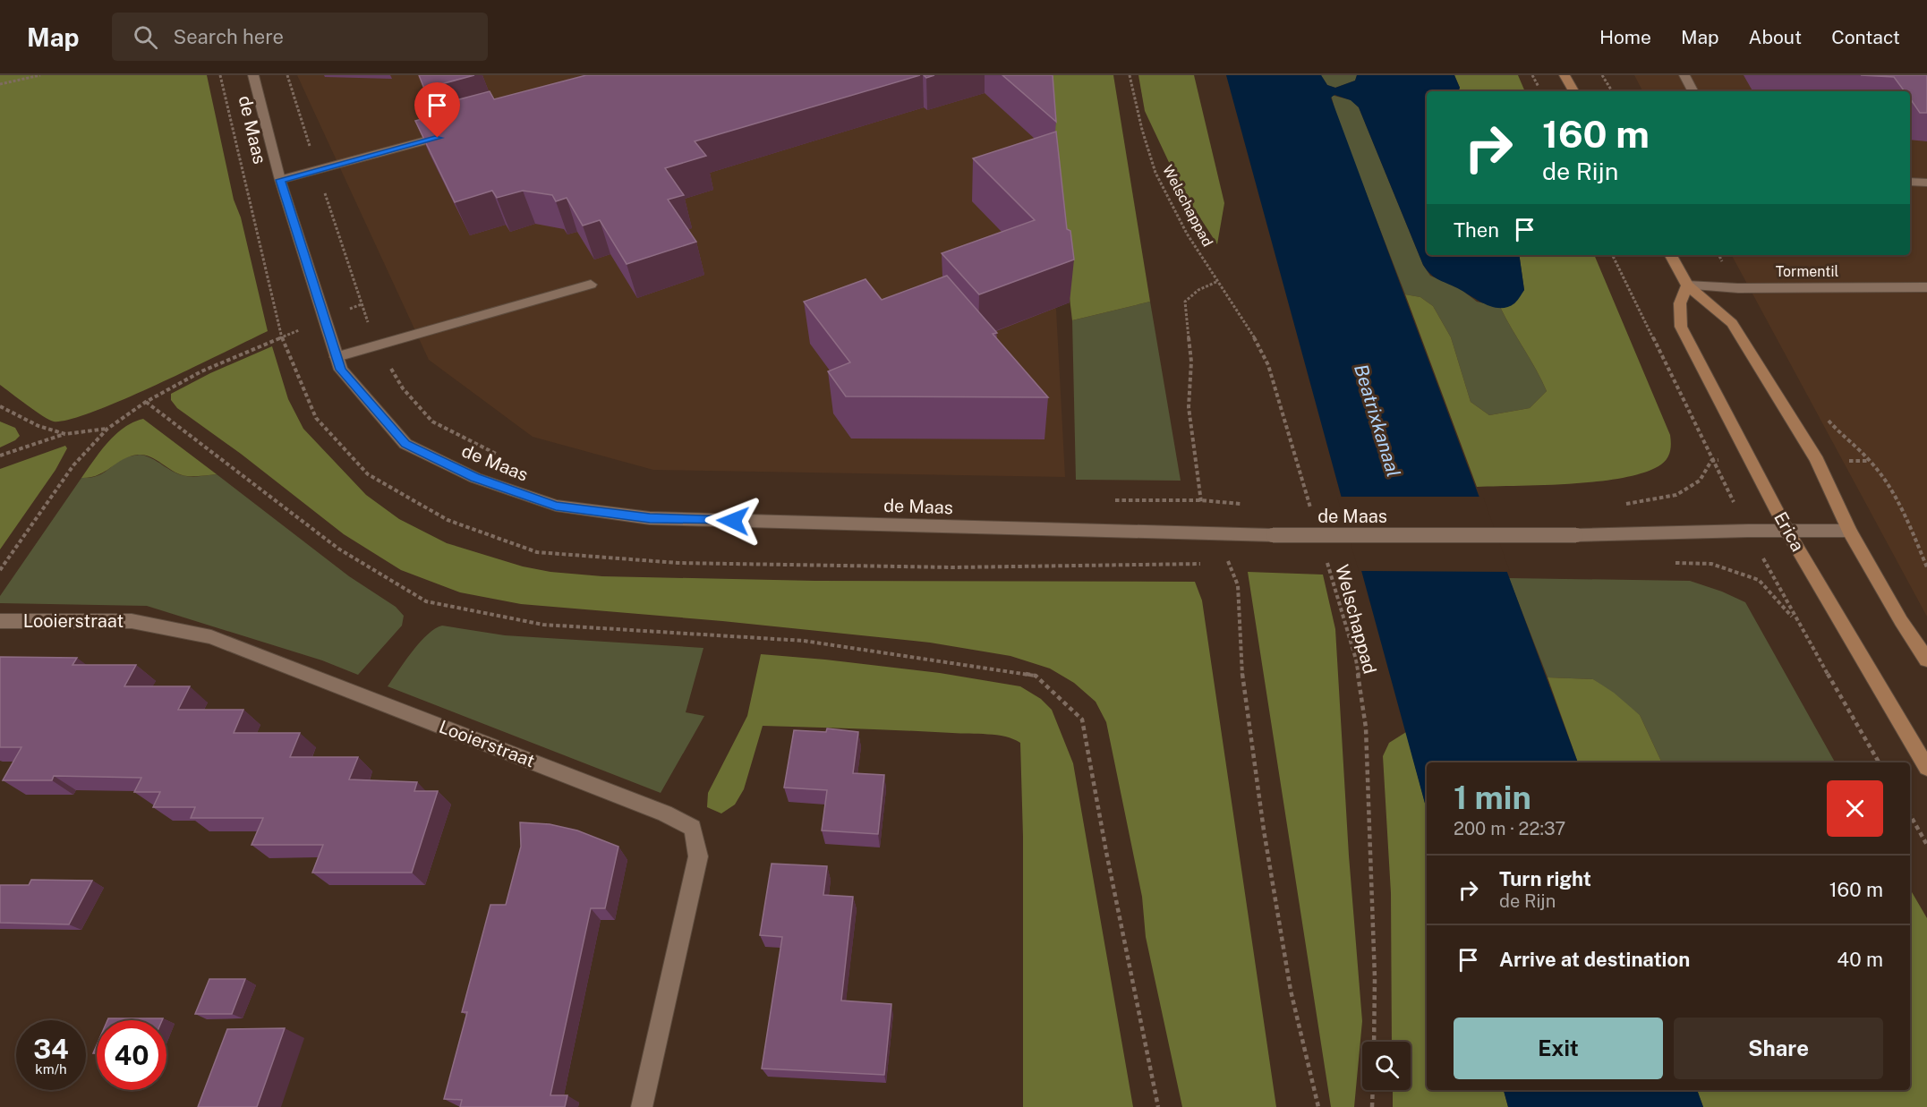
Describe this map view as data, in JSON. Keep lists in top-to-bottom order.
{
  "streets": {
    "main road": ["Erica"],
    "street": ["de Maas", "Tormentil", "Looierstraat"],
    "path": ["Welschappad"]
  },
  "crossings": [
    ["de Maas", "Erica"],
    ["Tormentil", "Erica"]
  ],
  "water": ["Beatrixkanaal"],
  "page": {
    "header": "Map",
    "search": "Search here",
    "nav": [
      "Home",
      "Map",
      "About",
      "Contact"
    ],
    "turn": ["160 m", "de Rijn"],
    "then": "Then",
    "heading": ["1 min", "200 m · 22:37"],
    "list": [
      {
        "name": "Turn right",
        "note": "de Rijn",
        "value": "160 m"
      },
      {
        "name": "Arrive at destination",
        "value": "40 m"
      }
    ],
    "buttons": ["Exit", "Share"],
    "speed": "34 km/h",
    "limit": "40"
  }
}
